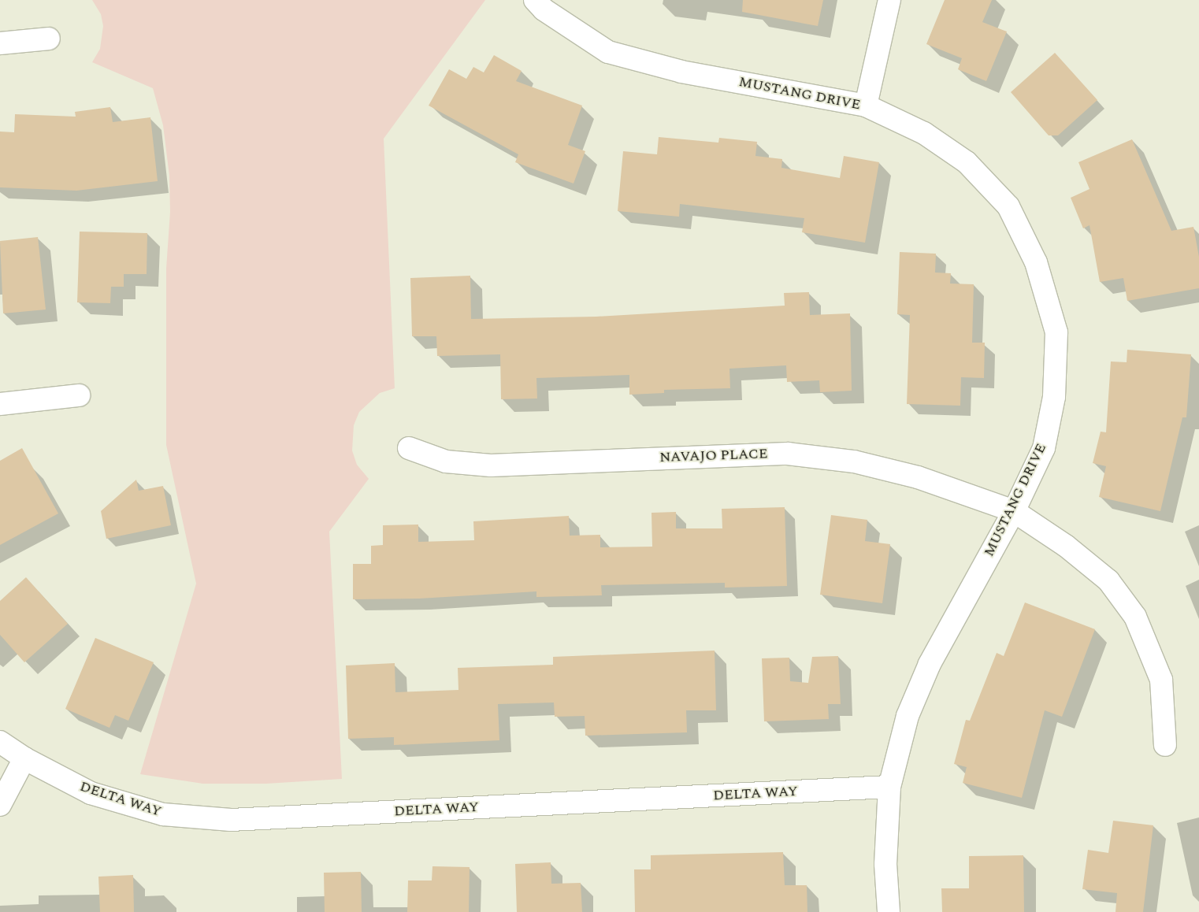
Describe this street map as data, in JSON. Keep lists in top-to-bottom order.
{
  "streets": {
    "street": ["MUSTANG DRIVE", "NAVAJO PLACE", "DELTA WAY"]
  },
  "crossings": [
    ["MUSTANG DRIVE", "NAVAJO PLACE"],
    ["MUSTANG DRIVE", "DELTA WAY"]
  ]
}
